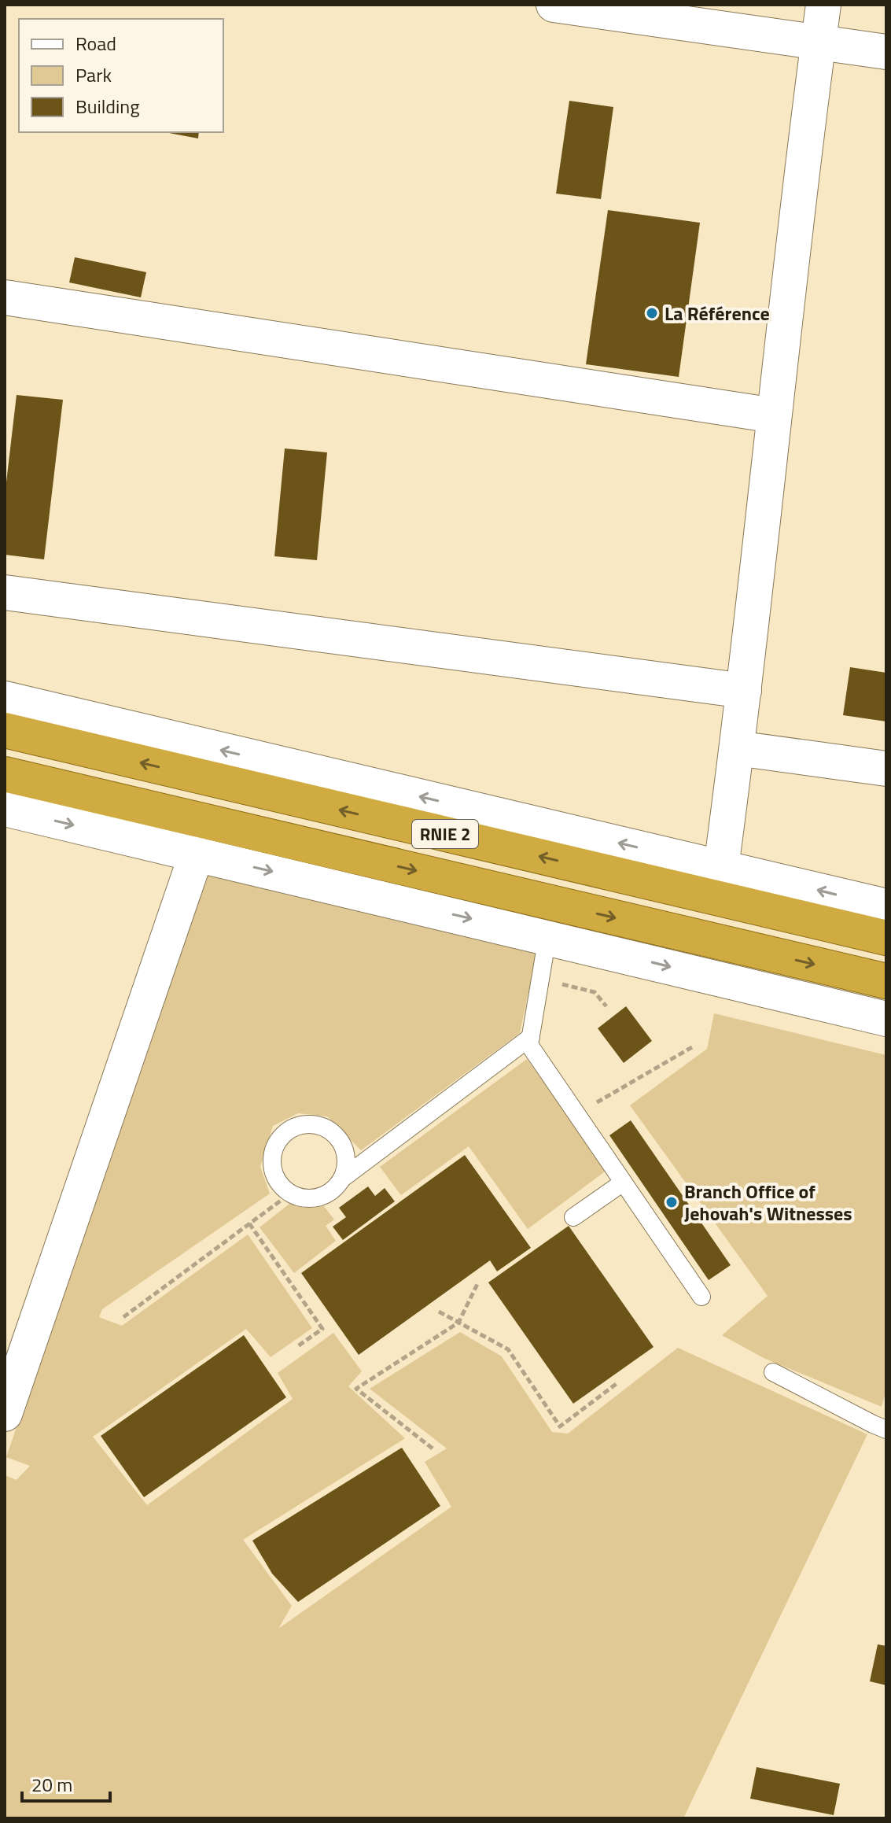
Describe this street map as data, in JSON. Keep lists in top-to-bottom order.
{
  "streets": {
    "highway": ["RNIE 2"]
  },
  "places": ["La Référence", "Branch Office of Jehovah's Witnesses"],
  "legend": ["Road", "Park", "Building"],
  "scale_bar": "20 m"
}
